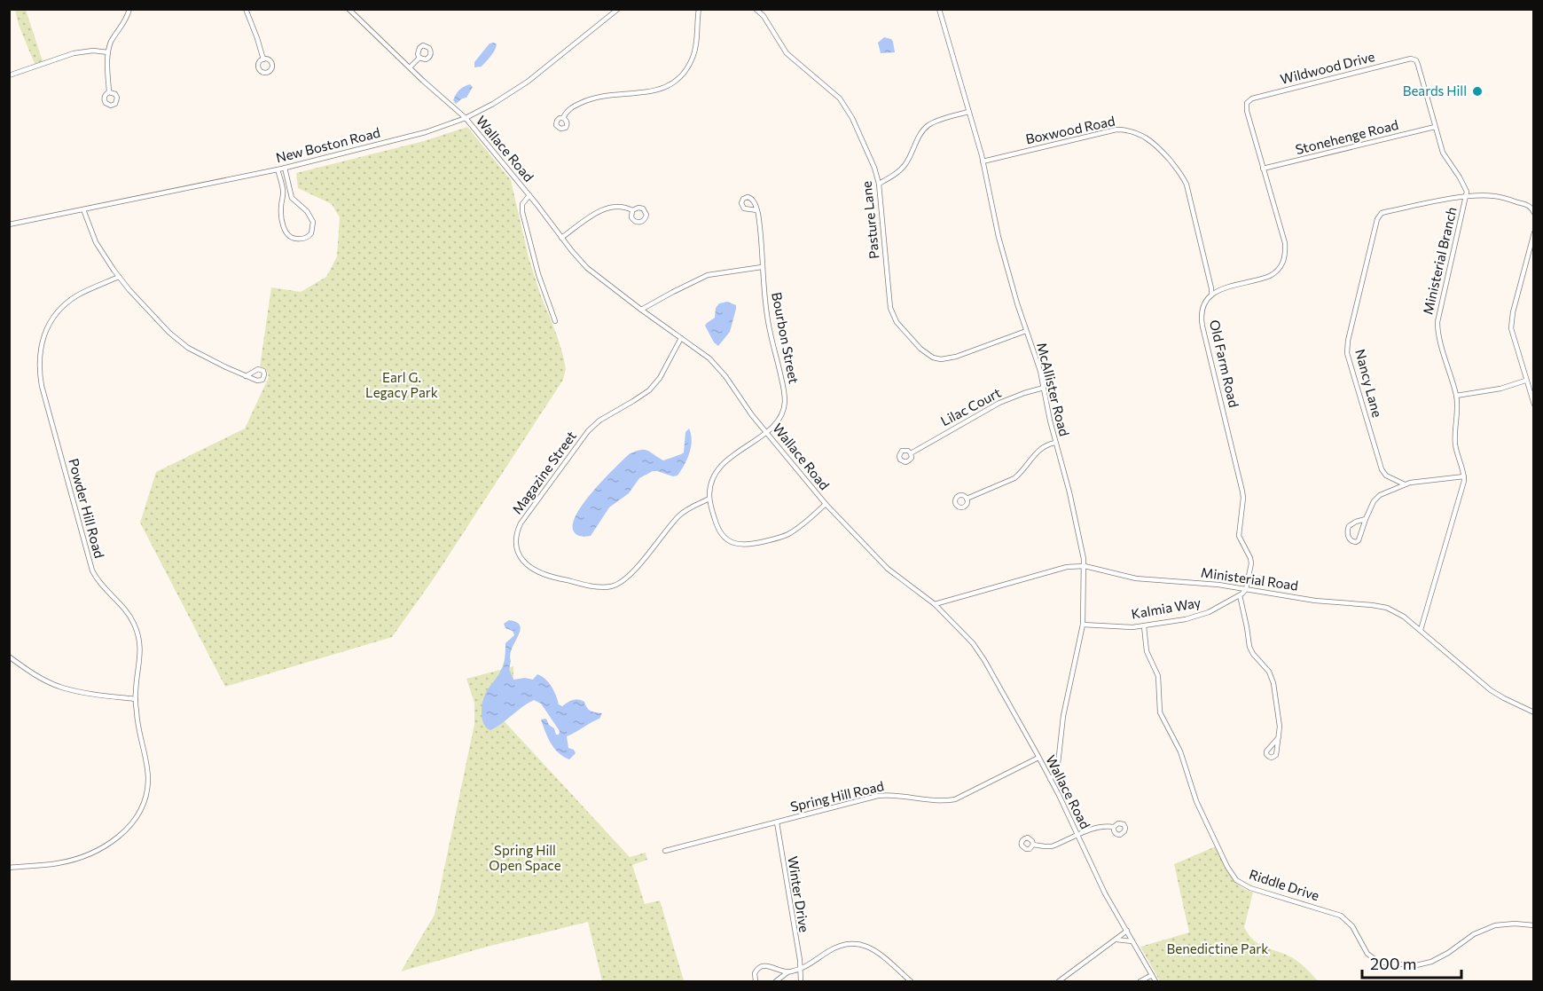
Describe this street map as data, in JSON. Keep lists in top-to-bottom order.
{
  "streets": {
    "street": [
      "Wildwood Drive",
      "Boxwood Road",
      "Stonehenge Road",
      "New Boston Road",
      "Wallace Road",
      "Pasture Lane",
      "Ministerial Branch",
      "Bourbon Street",
      "Old Farm Road",
      "Nancy Lane",
      "McAllister Road",
      "Lilac Court",
      "Magazine Street",
      "Powder Hill Road",
      "Ministerial Road",
      "Kalmia Way",
      "Spring Hill Road",
      "Riddle Drive",
      "Winter Drive"
    ]
  },
  "crossings": [
    ["Wildwood Drive", "Stonehenge Road"],
    ["Wildwood Drive", "Ministerial Branch"],
    ["Boxwood Road", "Old Farm Road"],
    ["Boxwood Road", "McAllister Road"],
    ["Stonehenge Road", "Ministerial Branch"],
    ["New Boston Road", "Wallace Road"],
    ["Wallace Road", "Bourbon Street"],
    ["Wallace Road", "McAllister Road"],
    ["Wallace Road", "Magazine Street"],
    ["Wallace Road", "Ministerial Road"],
    ["Wallace Road", "Spring Hill Road"],
    ["Pasture Lane", "McAllister Road"],
    ["Ministerial Branch", "Nancy Lane"],
    ["Bourbon Street", "Magazine Street"],
    ["Old Farm Road", "Ministerial Road"],
    ["Old Farm Road", "Kalmia Way"],
    ["McAllister Road", "Lilac Court"],
    ["McAllister Road", "Ministerial Road"],
    ["McAllister Road", "Kalmia Way"],
    ["Ministerial Road", "Kalmia Way"],
    ["Kalmia Way", "Riddle Drive"],
    ["Spring Hill Road", "Winter Drive"]
  ],
  "parks": ["Earl G. Legacy Park", "Spring Hill Open Space", "Benedictine Park"],
  "places": ["Beards Hill"],
  "scale_bar": "200 m"
}
